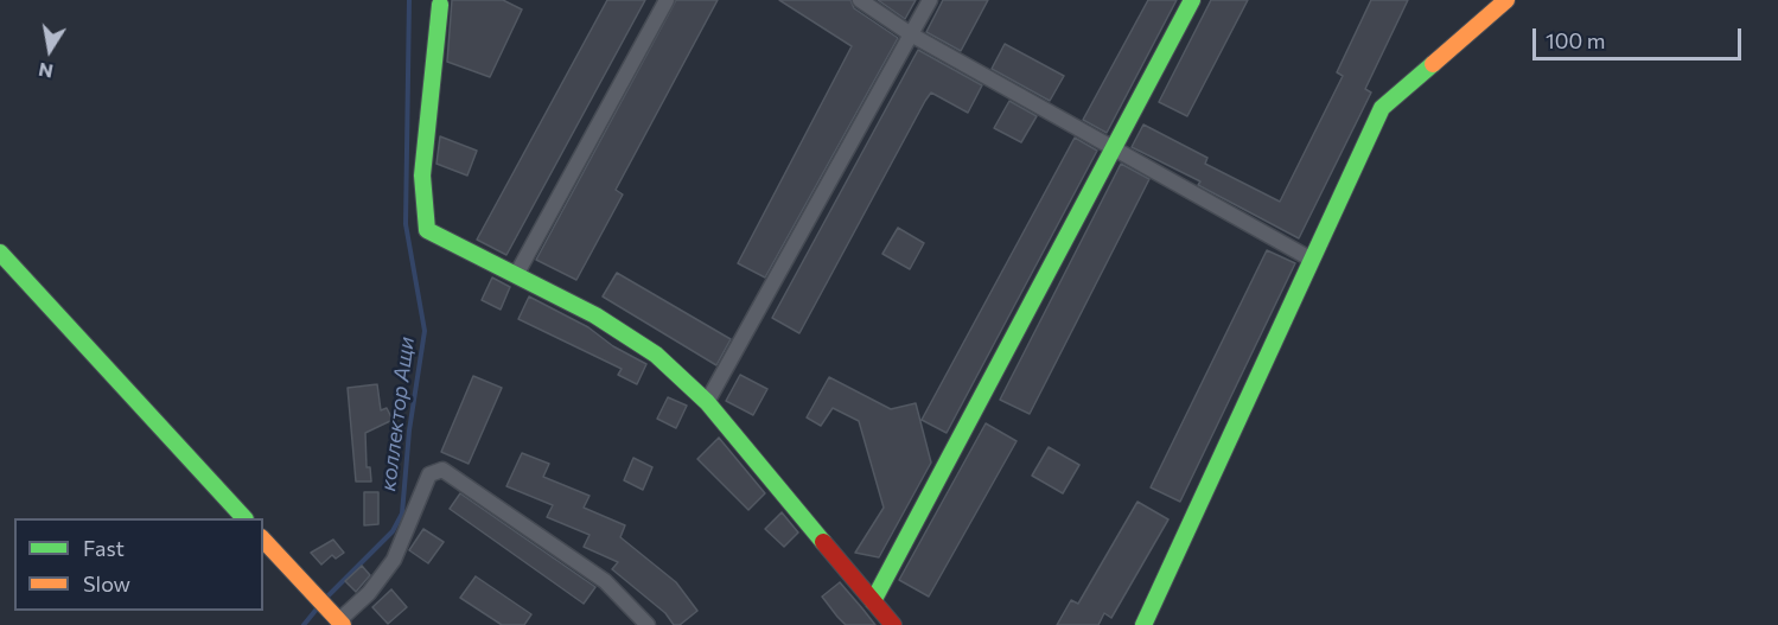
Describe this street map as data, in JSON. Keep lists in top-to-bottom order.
{
  "water": ["коллектор Ащи"],
  "legend": ["Fast", "Slow"],
  "scale_bar": "100 m",
  "north": "bottom"
}
